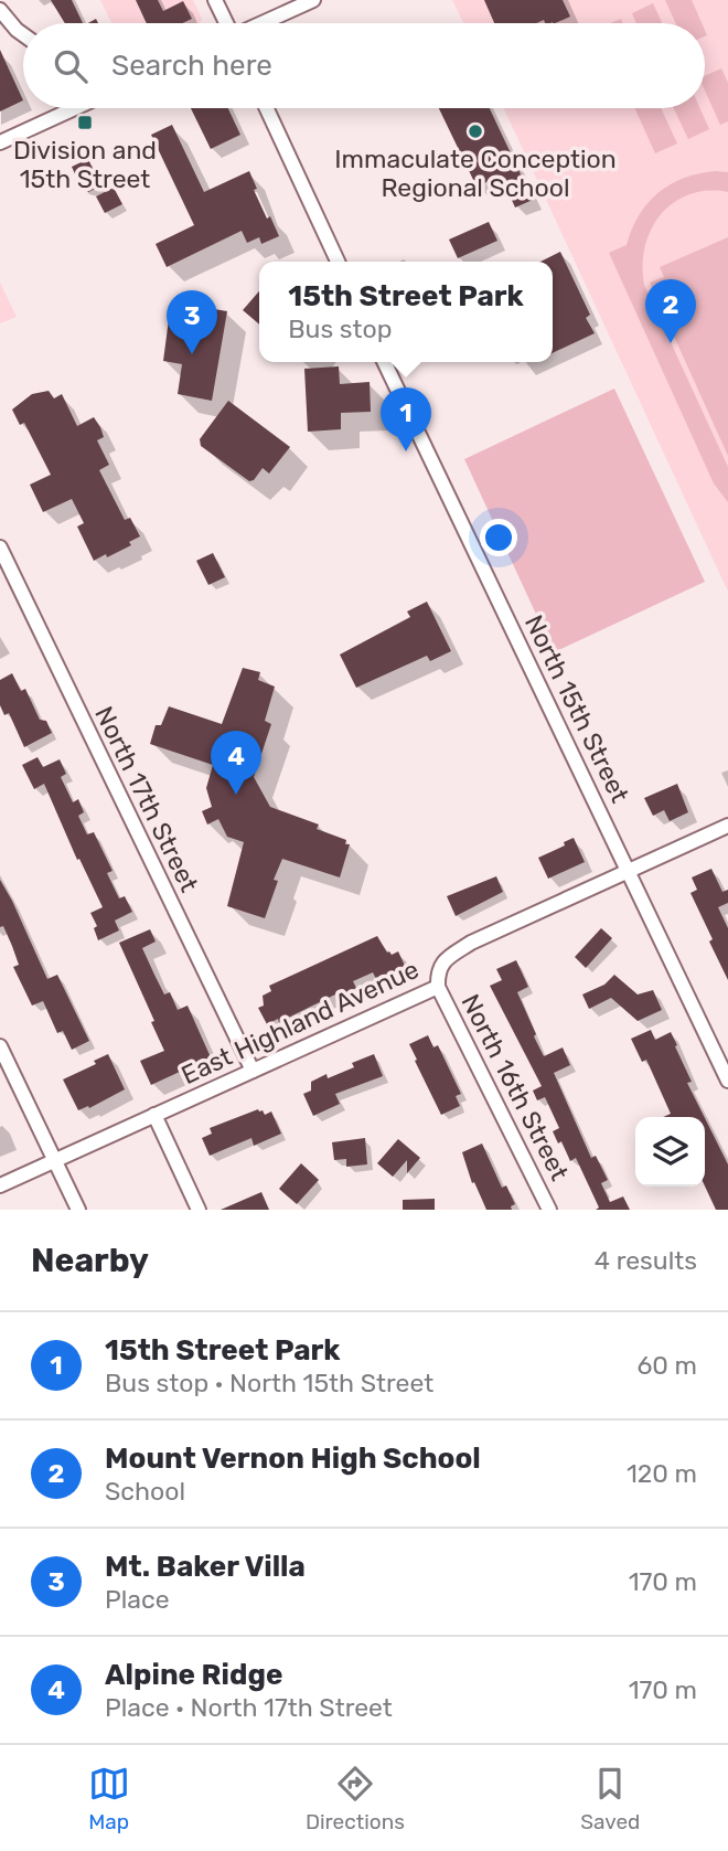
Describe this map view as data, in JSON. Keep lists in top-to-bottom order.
{
  "streets": {
    "street": [
      "North 15th Street",
      "North 17th Street",
      "East Highland Avenue",
      "North 16th Street"
    ]
  },
  "crossings": [
    ["North 15th Street", "East Highland Avenue"],
    ["North 17th Street", "East Highland Avenue"],
    ["East Highland Avenue", "North 16th Street"]
  ],
  "places": {
    "transit": ["Division and 15th Street"],
    "other": ["Immaculate Conception Regional School"]
  },
  "page": {
    "search": "Search here",
    "popup": ["15th Street Park", "Bus stop"],
    "pins": [
      "2",
      "3",
      "1",
      "4"
    ],
    "heading": ["Nearby", "4 results"],
    "list": [
      {
        "mark": "1",
        "name": "15th Street Park",
        "note": "Bus stop · North 15th Street",
        "value": "60 m"
      },
      {
        "mark": "2",
        "name": "Mount Vernon High School",
        "note": "School",
        "value": "120 m"
      },
      {
        "mark": "3",
        "name": "Mt. Baker Villa",
        "note": "Place",
        "value": "170 m"
      },
      {
        "mark": "4",
        "name": "Alpine Ridge",
        "note": "Place · North 17th Street",
        "value": "170 m"
      }
    ],
    "nav": ["Map", "Directions", "Saved"]
  }
}
